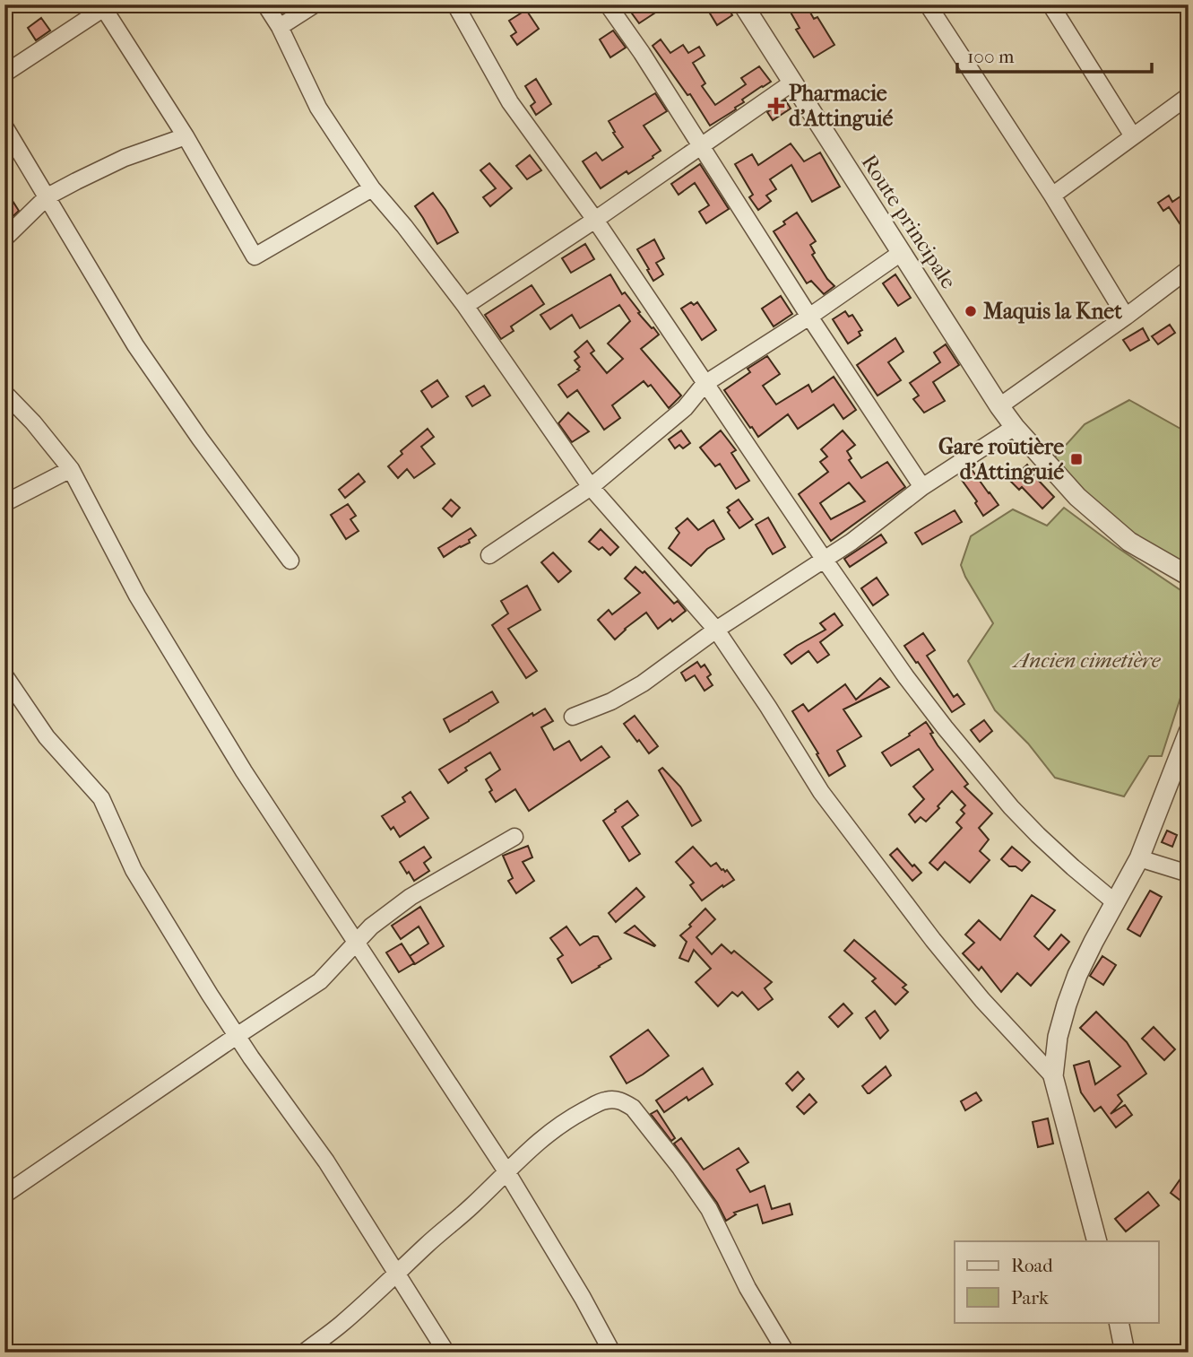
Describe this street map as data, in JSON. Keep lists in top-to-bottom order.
{
  "streets": {
    "street": ["Route principale"]
  },
  "parks": ["Ancien cimetière"],
  "places": {
    "health": ["Pharmacie d'Attinguié"],
    "other": ["Maquis la Knet"],
    "transit": ["Gare routière d'Attinguié"]
  },
  "legend": ["Road", "Park"],
  "scale_bar": "100 m"
}
